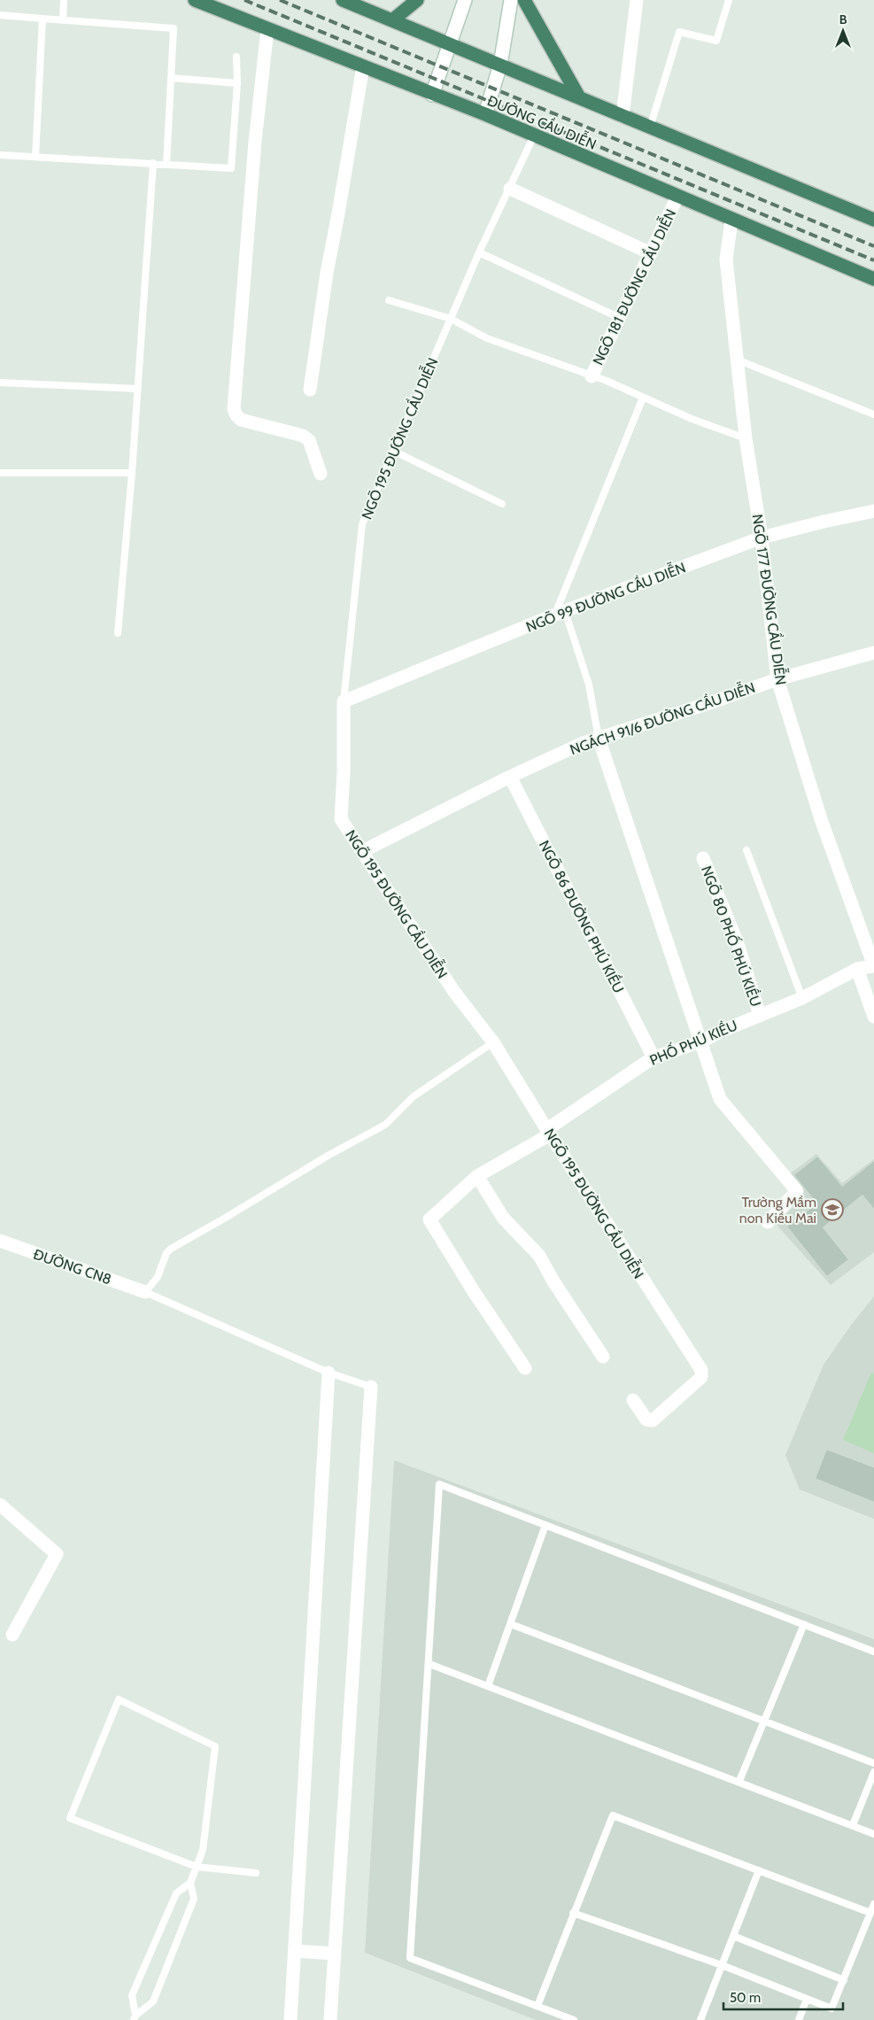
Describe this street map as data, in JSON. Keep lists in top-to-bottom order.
{
  "streets": {
    "highway": ["ĐƯỜNG CẦU DIỄN"],
    "street": [
      "NGÕ 181 ĐƯỜNG CẦU DIỄN",
      "NGÕ 195 ĐƯỜNG CẦU DIỄN",
      "NGÕ 99 ĐƯỜNG CẦU DIỄN",
      "NGÕ 177 ĐƯỜNG CẦU DIỄN",
      "NGÁCH 91/6 ĐƯỜNG CẦU DIỄN",
      "NGÕ 86 ĐƯỜNG PHÚ KIỀU",
      "NGÕ 80 PHỐ PHÚ KIỀU",
      "PHỐ PHÚ KIỀU",
      "ĐƯỜNG CN8"
    ]
  },
  "crossings": [
    ["ĐƯỜNG CẦU DIỄN", "NGÕ 181 ĐƯỜNG CẦU DIỄN"],
    ["ĐƯỜNG CẦU DIỄN", "NGÕ 195 ĐƯỜNG CẦU DIỄN"],
    ["ĐƯỜNG CẦU DIỄN", "NGÕ 177 ĐƯỜNG CẦU DIỄN"],
    ["NGÕ 195 ĐƯỜNG CẦU DIỄN", "NGÕ 99 ĐƯỜNG CẦU DIỄN"],
    ["NGÕ 195 ĐƯỜNG CẦU DIỄN", "NGÁCH 91/6 ĐƯỜNG CẦU DIỄN"],
    ["NGÕ 195 ĐƯỜNG CẦU DIỄN", "PHỐ PHÚ KIỀU"],
    ["NGÕ 99 ĐƯỜNG CẦU DIỄN", "NGÕ 177 ĐƯỜNG CẦU DIỄN"],
    ["NGÕ 177 ĐƯỜNG CẦU DIỄN", "NGÁCH 91/6 ĐƯỜNG CẦU DIỄN"],
    ["NGÕ 177 ĐƯỜNG CẦU DIỄN", "PHỐ PHÚ KIỀU"],
    ["NGÁCH 91/6 ĐƯỜNG CẦU DIỄN", "NGÕ 86 ĐƯỜNG PHÚ KIỀU"],
    ["NGÕ 86 ĐƯỜNG PHÚ KIỀU", "PHỐ PHÚ KIỀU"],
    ["NGÕ 80 PHỐ PHÚ KIỀU", "PHỐ PHÚ KIỀU"]
  ],
  "places": {
    "school or university": ["Trường Mầm non Kiều Mai"]
  },
  "scale_bar": "50 m",
  "north": "top"
}
